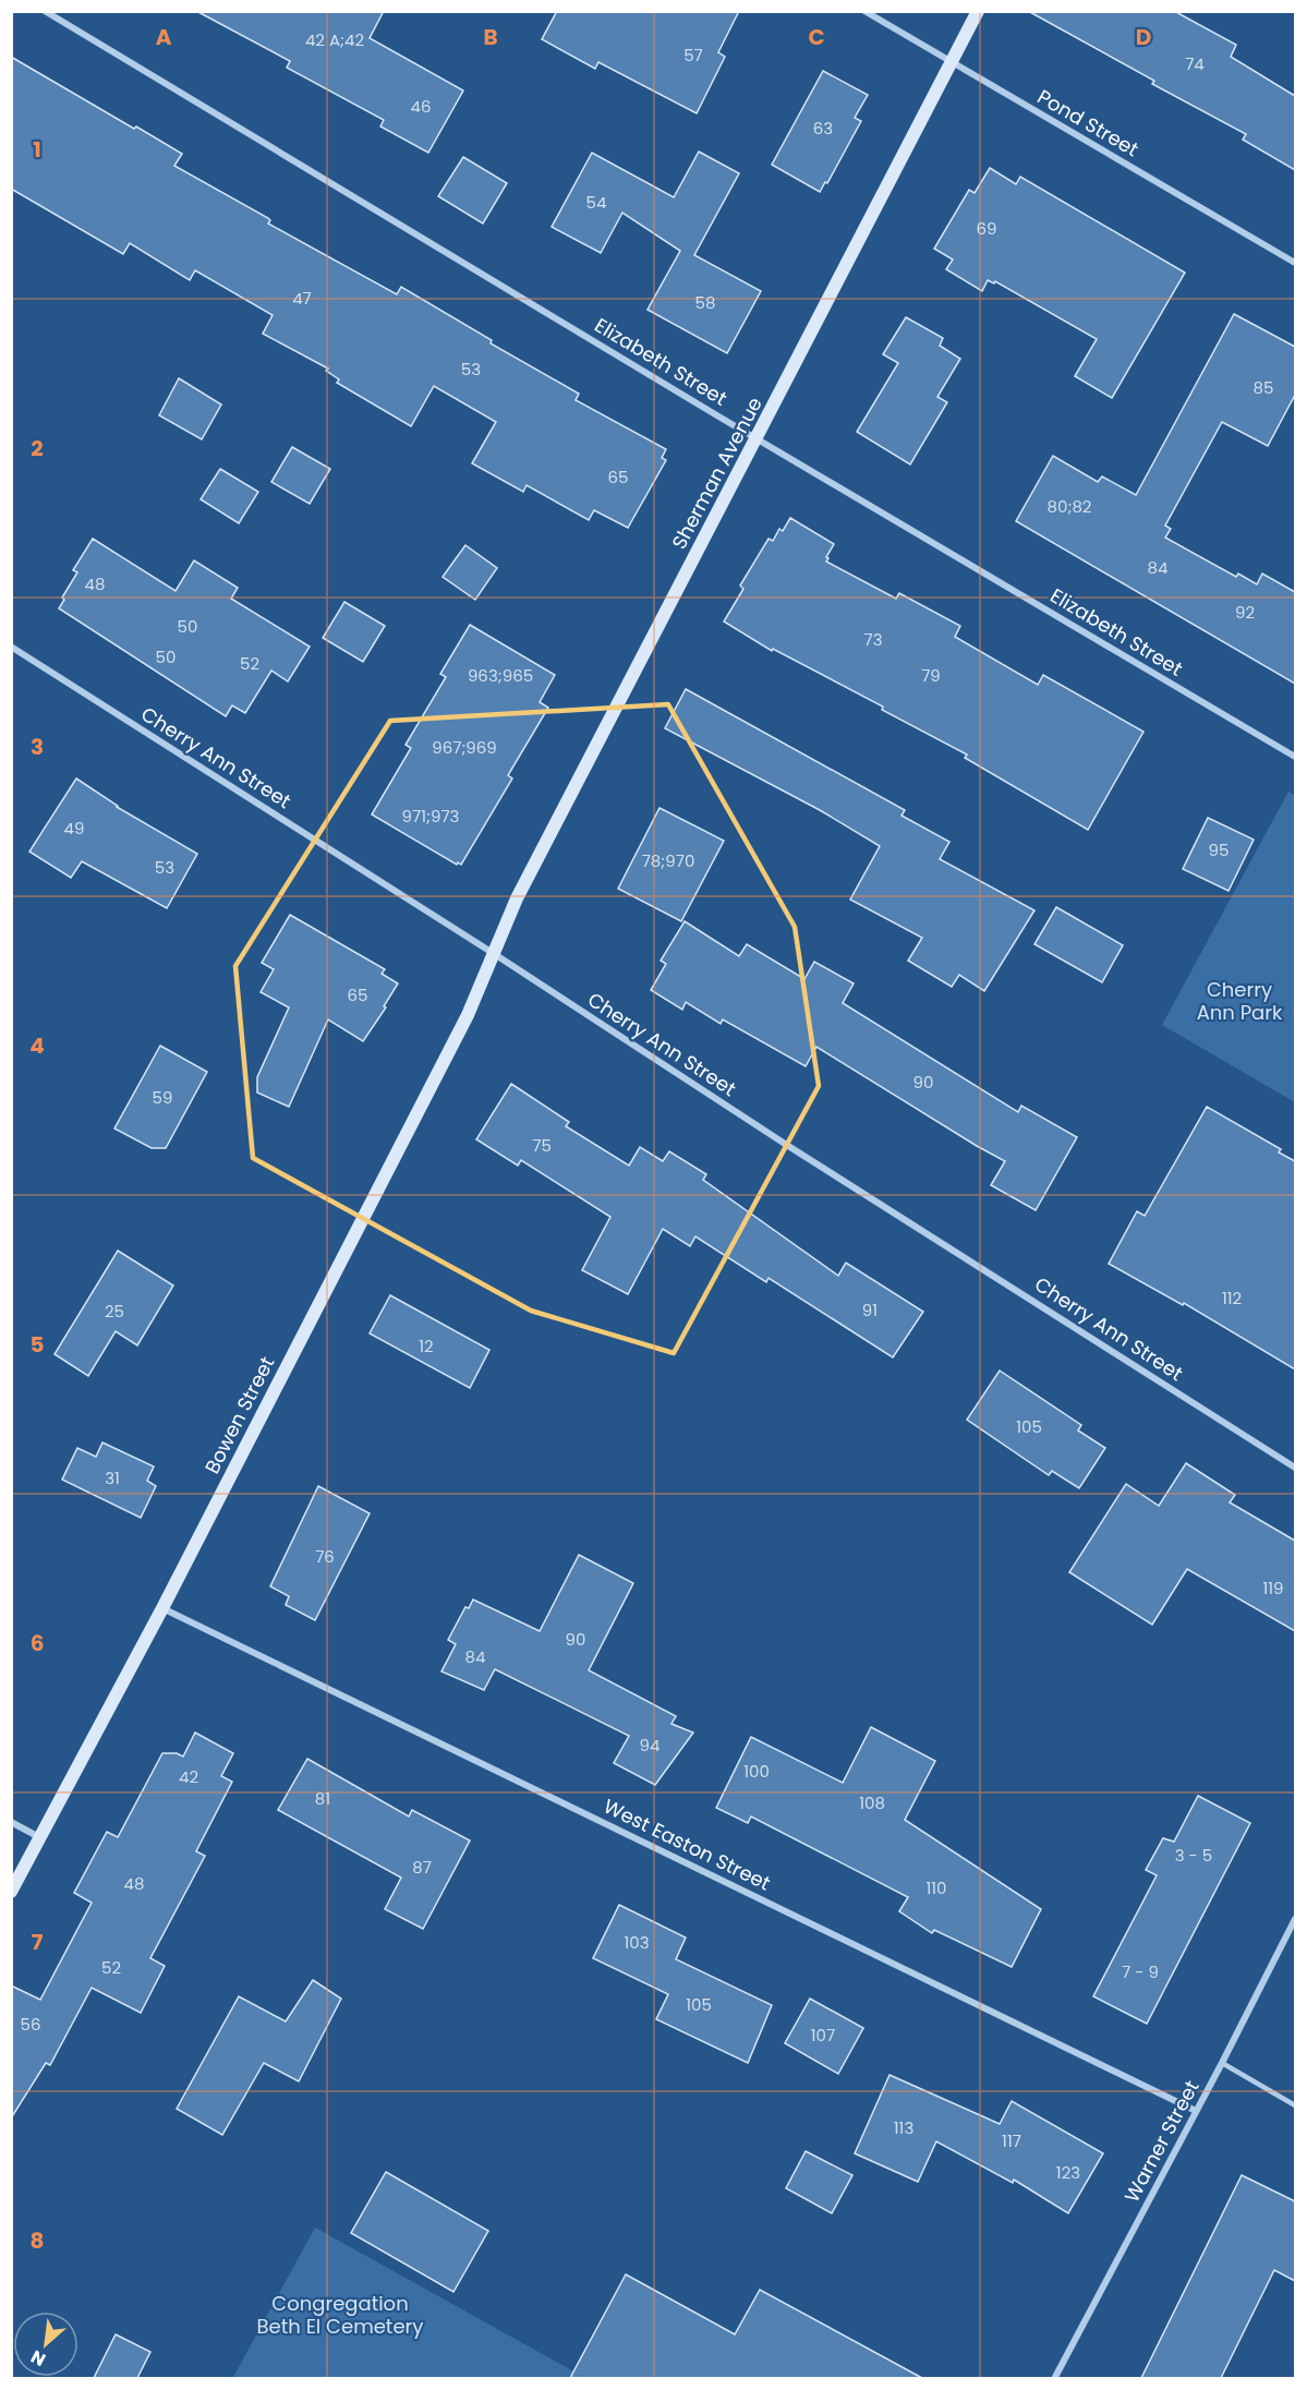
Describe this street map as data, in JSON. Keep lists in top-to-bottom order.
{
  "streets": {
    "main road": ["Sherman Avenue", "Bowen Street"],
    "street": [
      "Pond Street",
      "Elizabeth Street",
      "Cherry Ann Street",
      "West Easton Street",
      "Warner Street"
    ]
  },
  "crossings": [
    ["Pond Street", "Sherman Avenue"],
    ["Elizabeth Street", "Sherman Avenue"],
    ["Sherman Avenue", "Cherry Ann Street"],
    ["Sherman Avenue", "Bowen Street"],
    ["Cherry Ann Street", "Bowen Street"],
    ["Bowen Street", "West Easton Street"],
    ["West Easton Street", "Warner Street"]
  ],
  "parks": ["Cherry Ann Park", "Congregation Beth El Cemetery"],
  "house_numbers": [
    "42 A;42",
    "57",
    "74",
    "46",
    "63",
    "54",
    "69",
    "47",
    "58",
    "53",
    "85",
    "65",
    "80;82",
    "84",
    "48",
    "92",
    "50",
    "73",
    "50",
    "52",
    "963;965",
    "79",
    "967;969",
    "971;973",
    "49",
    "95",
    "78;970",
    "53",
    "65",
    "90",
    "59",
    "75",
    "112",
    "91",
    "25",
    "12",
    "105",
    "31",
    "76",
    "119",
    "90",
    "84",
    "94",
    "100",
    "42",
    "81",
    "108",
    "3 - 5",
    "87",
    "48",
    "110",
    "103",
    "52",
    "7 - 9",
    "105",
    "56",
    "107",
    "113",
    "117",
    "123"
  ],
  "north": "bottom left",
  "grid": {
    "columns": [
      "A",
      "B",
      "C",
      "D"
    ],
    "rows": [
      "1",
      "2",
      "3",
      "4",
      "5",
      "6",
      "7",
      "8"
    ]
  }
}
